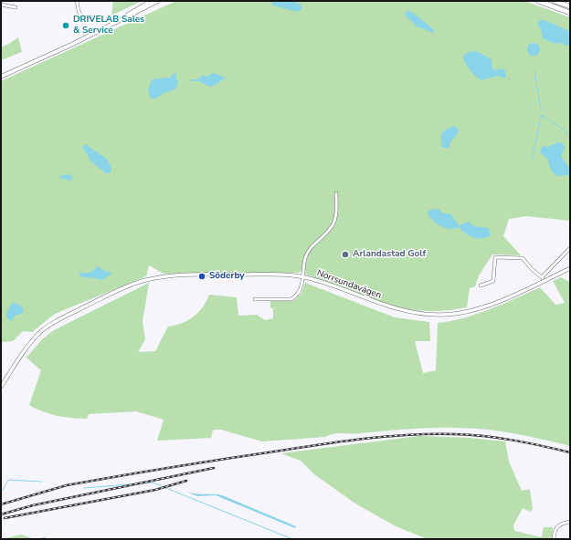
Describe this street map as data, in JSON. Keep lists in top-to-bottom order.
{
  "streets": {
    "street": ["Norrsundavägen"]
  },
  "places": ["DRIVELAB Sales & Service", "Arlandastad Golf", "Söderby"]
}
